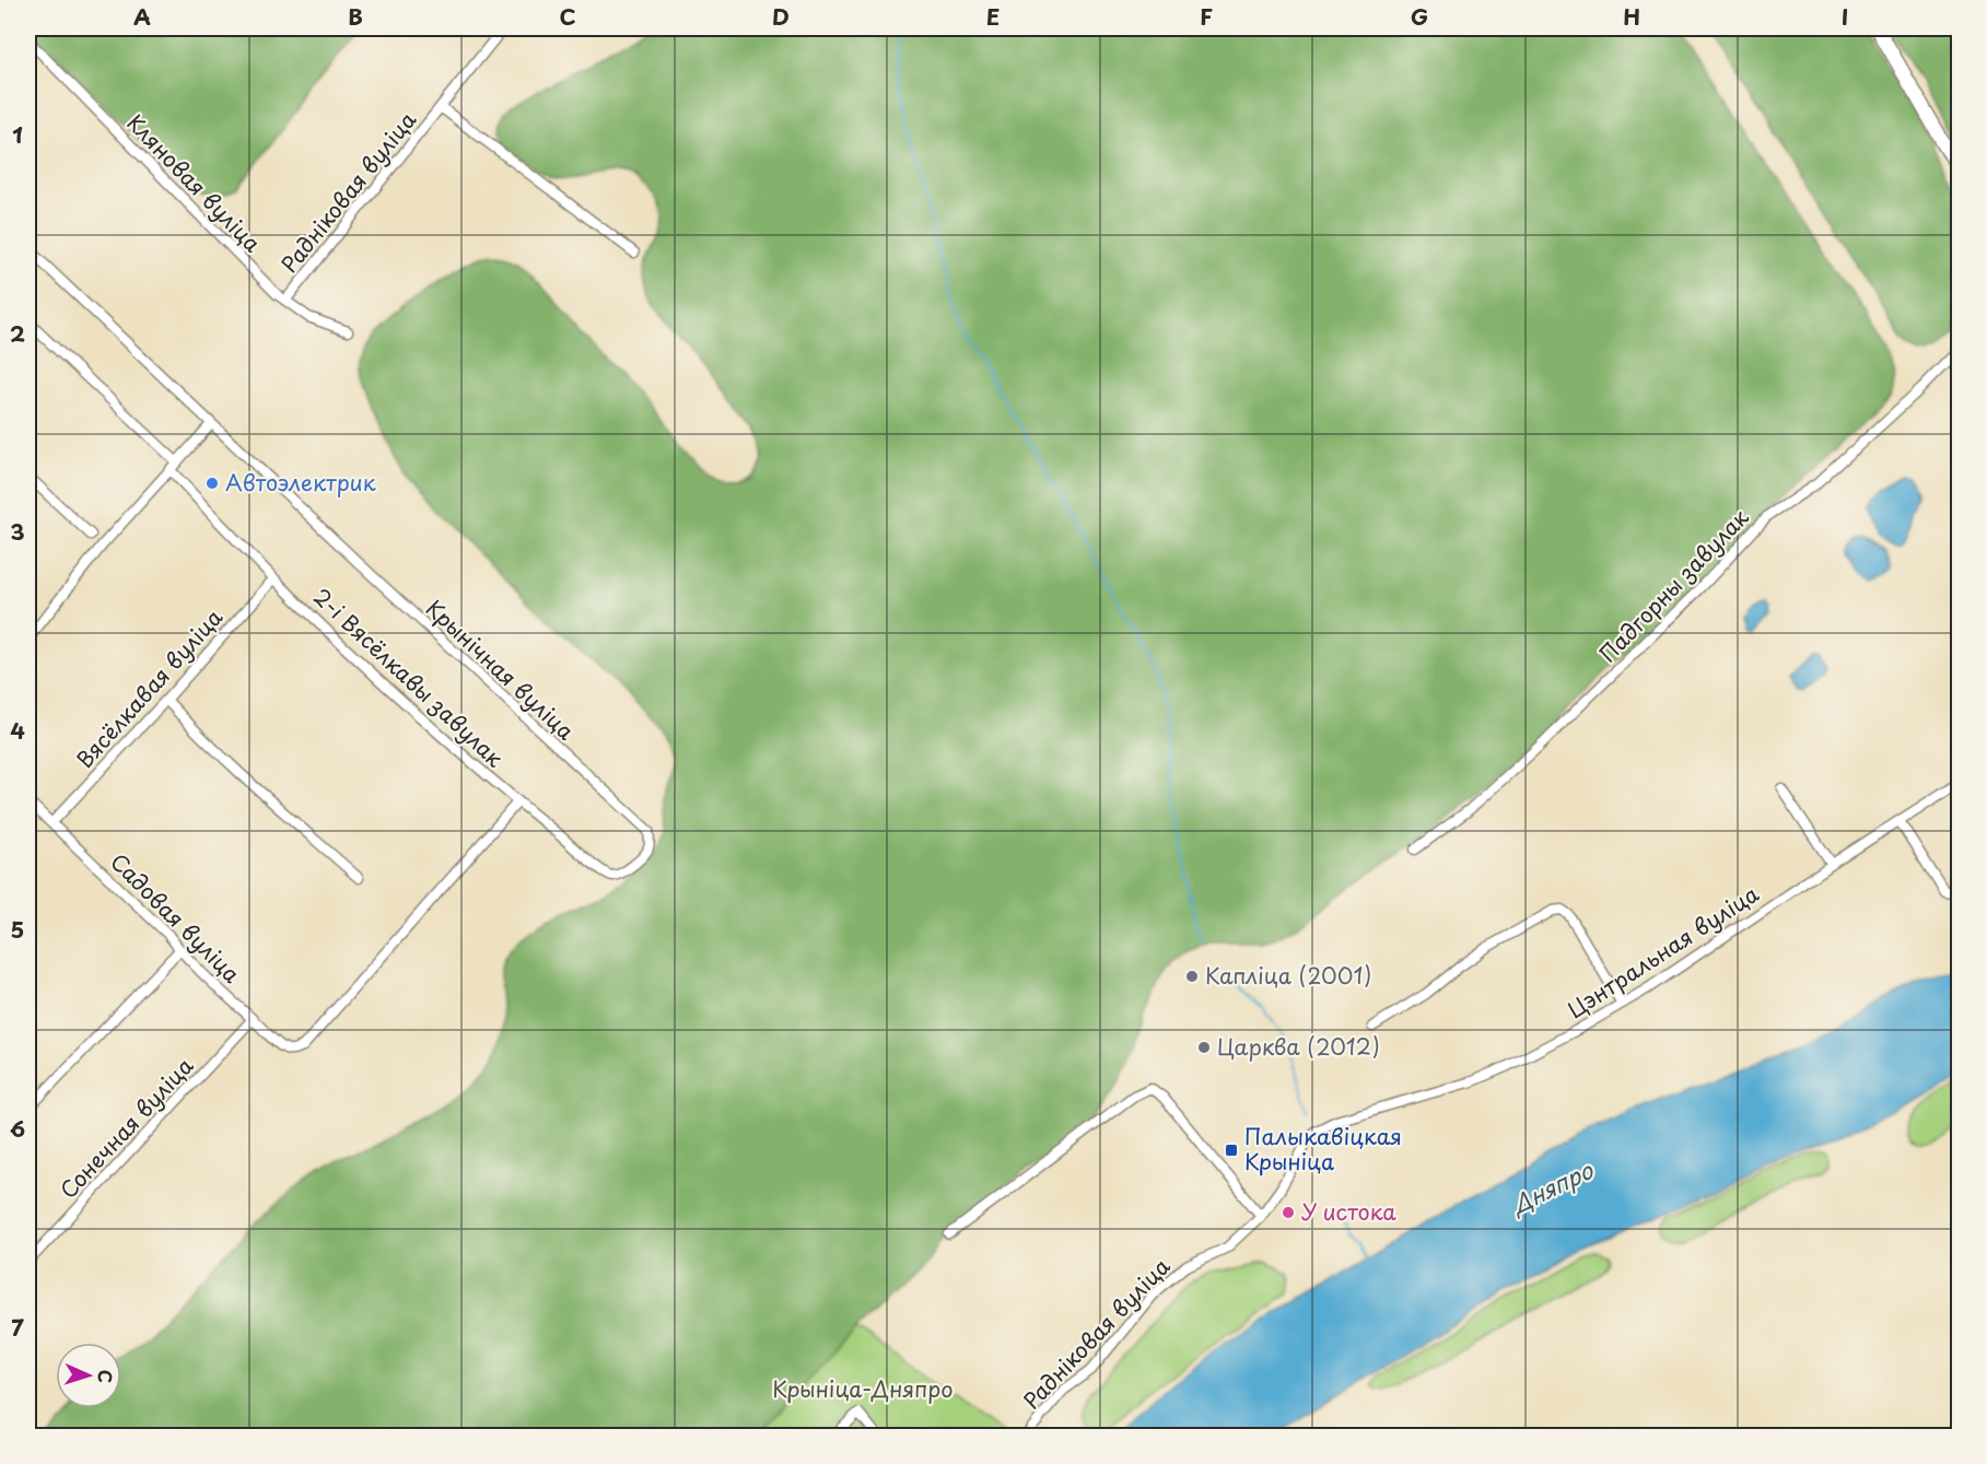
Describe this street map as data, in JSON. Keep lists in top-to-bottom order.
{
  "streets": {
    "street": [
      "Кляновая вуліца",
      "Радніковая вуліца",
      "Падгорны завулак",
      "Крынічная вуліца",
      "2-і Вясёлкавы завулак",
      "Вясёлкавая вуліца",
      "Садовая вуліца",
      "Цэнтральная вуліца",
      "Сонечная вуліца"
    ]
  },
  "crossings": [
    ["Кляновая вуліца", "Радніковая вуліца"],
    ["Радніковая вуліца", "Цэнтральная вуліца"],
    ["Крынічная вуліца", "2-і Вясёлкавы завулак"],
    ["Крынічная вуліца", "Садовая вуліца"],
    ["2-і Вясёлкавы завулак", "Вясёлкавая вуліца"],
    ["2-і Вясёлкавы завулак", "Садовая вуліца"],
    ["Вясёлкавая вуліца", "Садовая вуліца"],
    ["Садовая вуліца", "Сонечная вуліца"]
  ],
  "water": ["Дняпро"],
  "parks": ["Крыніца-Дняпро"],
  "places": {
    "other": [
      "Автоэлектрик",
      "Капліца (2001)",
      "Царква (2012)",
      "У истока"
    ],
    "transit": ["Палыкавіцкая Крыніца"]
  },
  "north": "right",
  "grid": {
    "columns": [
      "A",
      "B",
      "C",
      "D",
      "E",
      "F",
      "G",
      "H",
      "I"
    ],
    "rows": [
      "1",
      "2",
      "3",
      "4",
      "5",
      "6",
      "7"
    ]
  }
}
